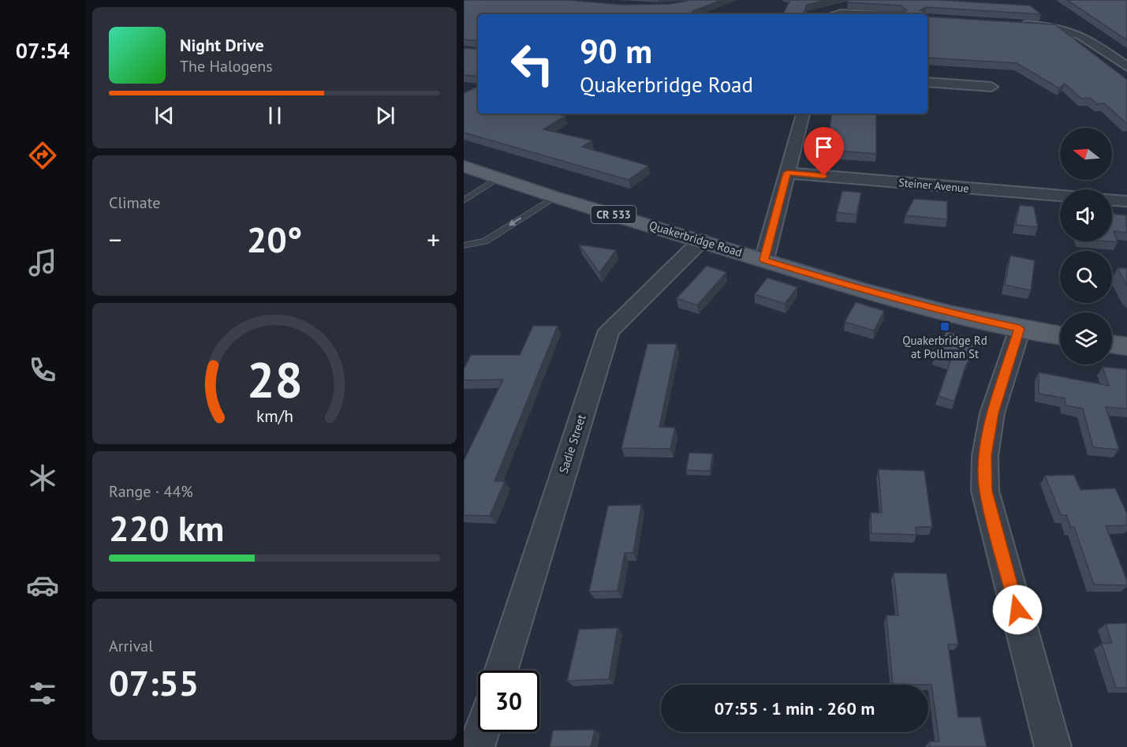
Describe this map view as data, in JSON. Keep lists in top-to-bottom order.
{
  "streets": {
    "main road": ["CR 533", "Quakerbridge Road"],
    "street": ["Steiner Avenue", "Sadie Street"]
  },
  "crossings": [
    ["Quakerbridge Road", "Sadie Street"]
  ],
  "places": {
    "transit": ["Quakerbridge Rd at Pollman St"]
  },
  "north": "left",
  "page": {
    "tabs": "07:54",
    "turn": ["90 m", "Quakerbridge Road"],
    "song": ["Night Drive", "The Halogens"],
    "tile": [
      "Climate",
      ["Range · 44%", "220 km"],
      ["Arrival", "07:55"]
    ],
    "heat": ["−", "20°", "+"],
    "limit": "30",
    "trip": "07:55 · 1 min · 260 m",
    "gauge": ["28", "km/h"]
  }
}
